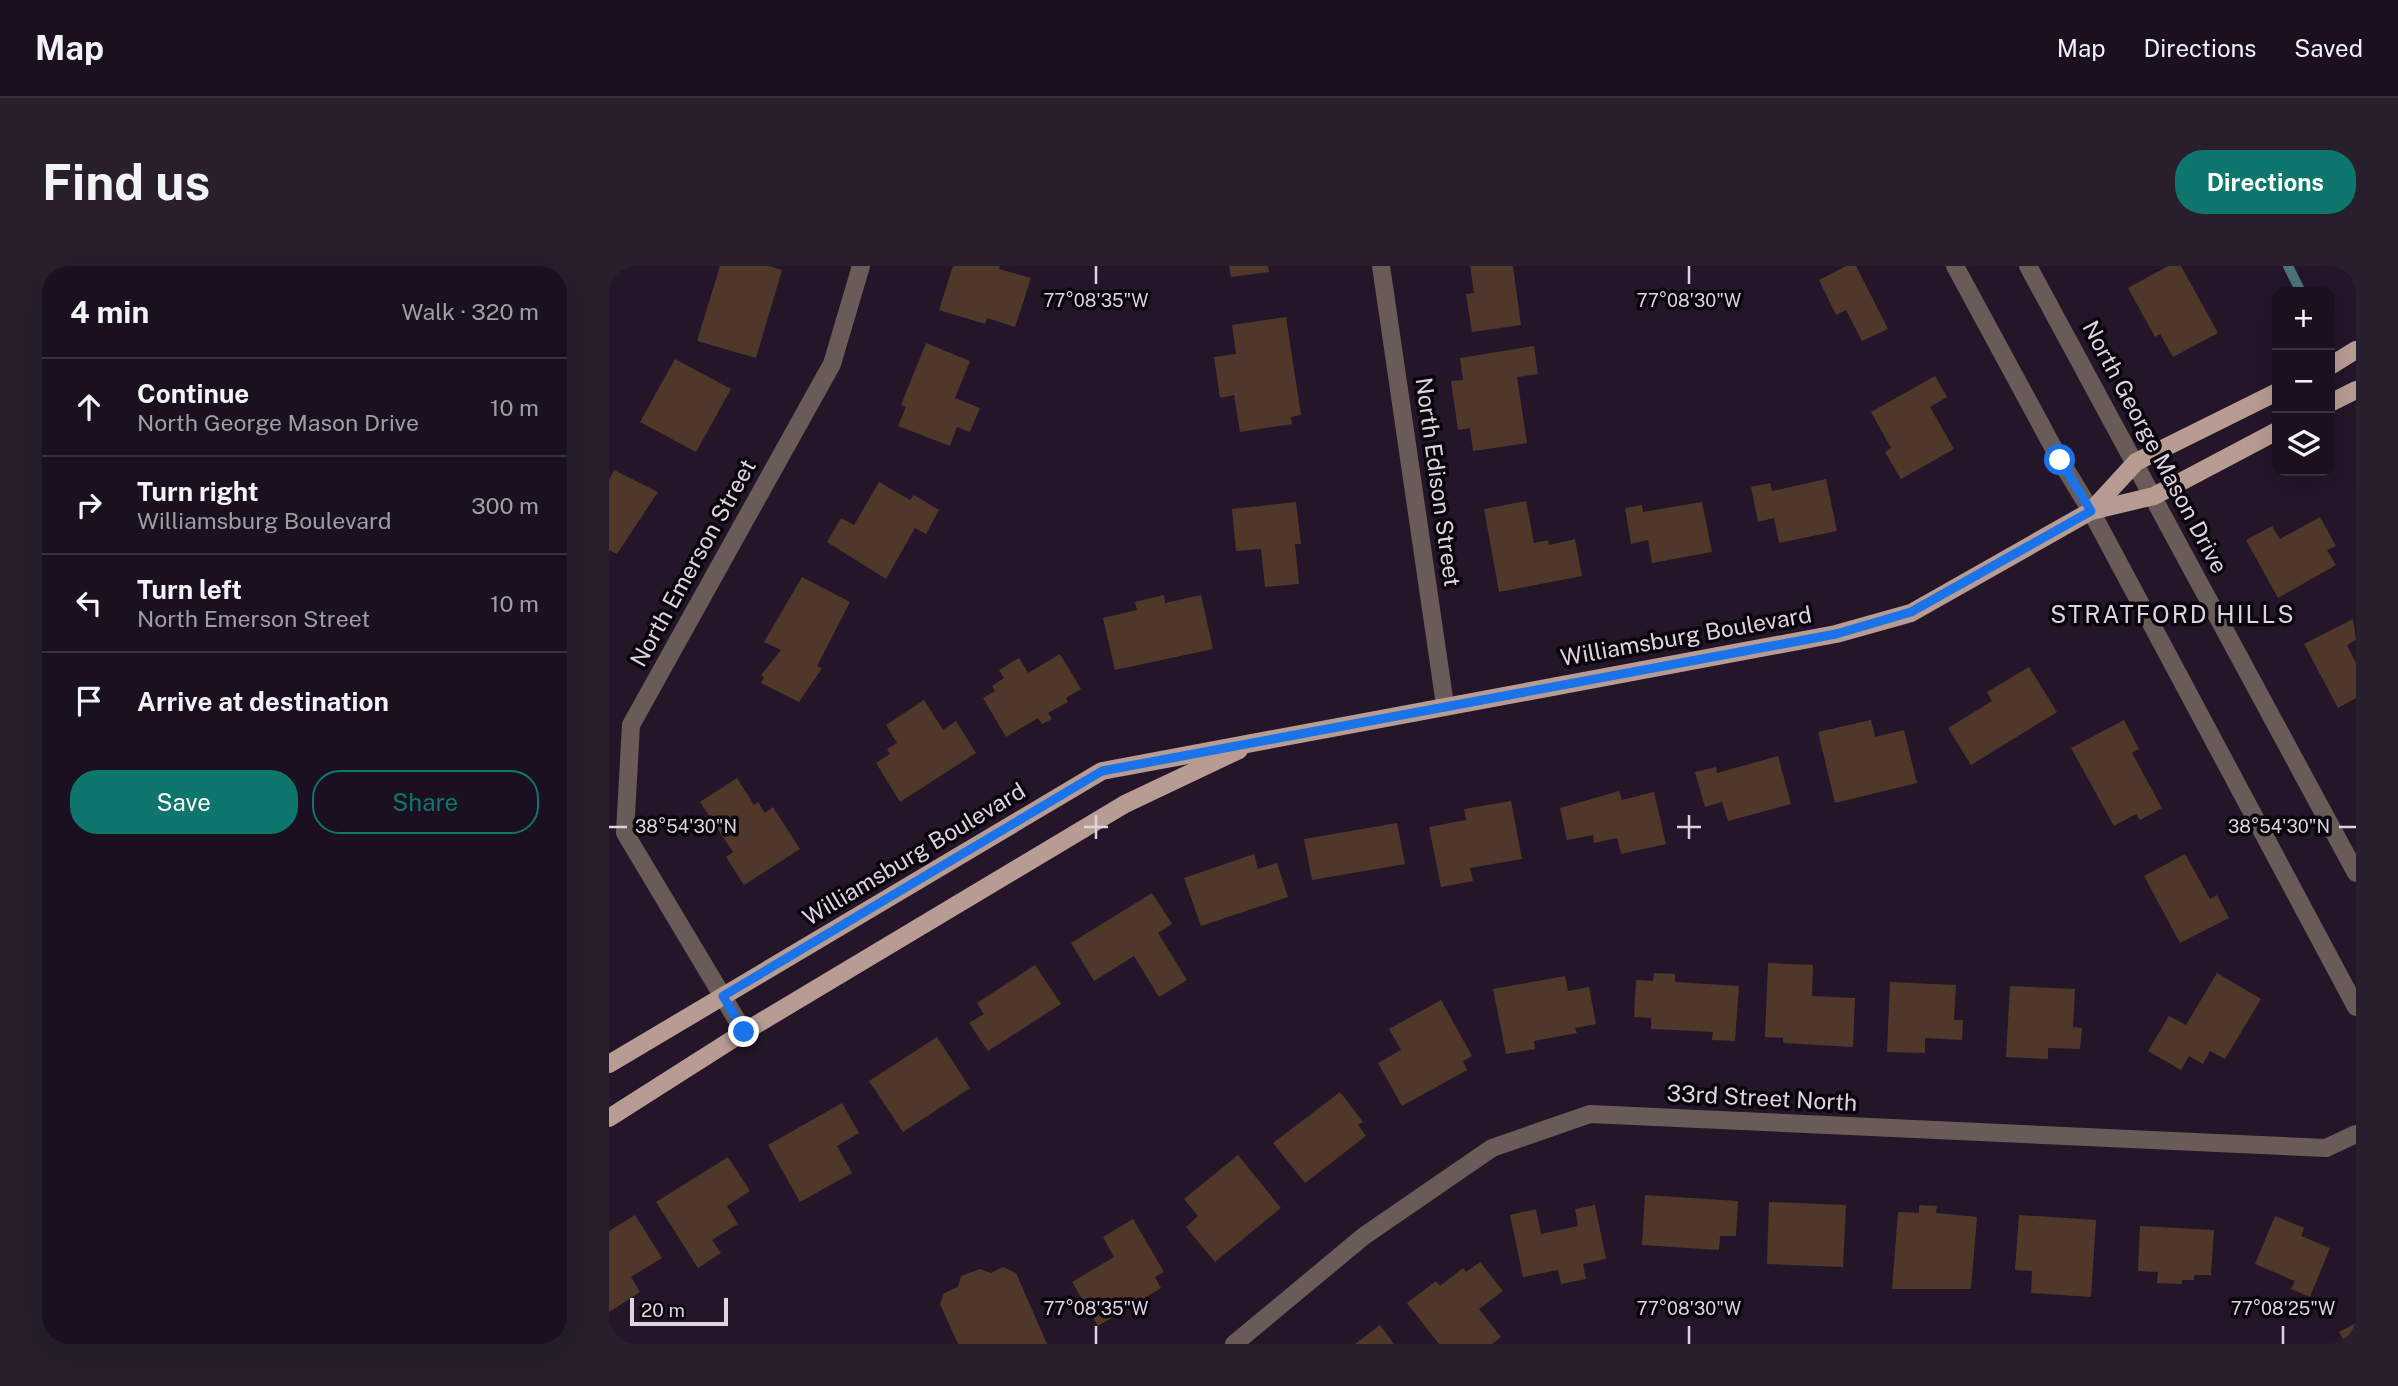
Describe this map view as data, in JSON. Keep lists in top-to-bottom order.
{
  "streets": {
    "main road": ["Williamsburg Boulevard"],
    "street": [
      "North George Mason Drive",
      "North Edison Street",
      "North Emerson Street",
      "33rd Street North"
    ]
  },
  "crossings": [
    ["North George Mason Drive", "Williamsburg Boulevard"],
    ["North Edison Street", "Williamsburg Boulevard"],
    ["North Emerson Street", "Williamsburg Boulevard"]
  ],
  "districts": ["STRATFORD HILLS"],
  "scale_bar": "20 m",
  "page": {
    "header": "Map",
    "nav": ["Map", "Directions", "Saved"],
    "buttons": [
      "Directions",
      ["Save", "Share"]
    ],
    "title": "Find us",
    "heading": ["4 min", "Walk · 320 m"],
    "map_buttons": ["+", "−"],
    "list": [
      ["Continue", "North George Mason Drive", "10 m"],
      ["Turn right", "Williamsburg Boulevard", "300 m"],
      ["Turn left", "North Emerson Street", "10 m"],
      "Arrive at destination"
    ],
    "scale": "20 m"
  },
  "coordinates": [
    "77°08'35\"W",
    "77°08'30\"W",
    "38°54'30\"N",
    "77°08'25\"W"
  ]
}
